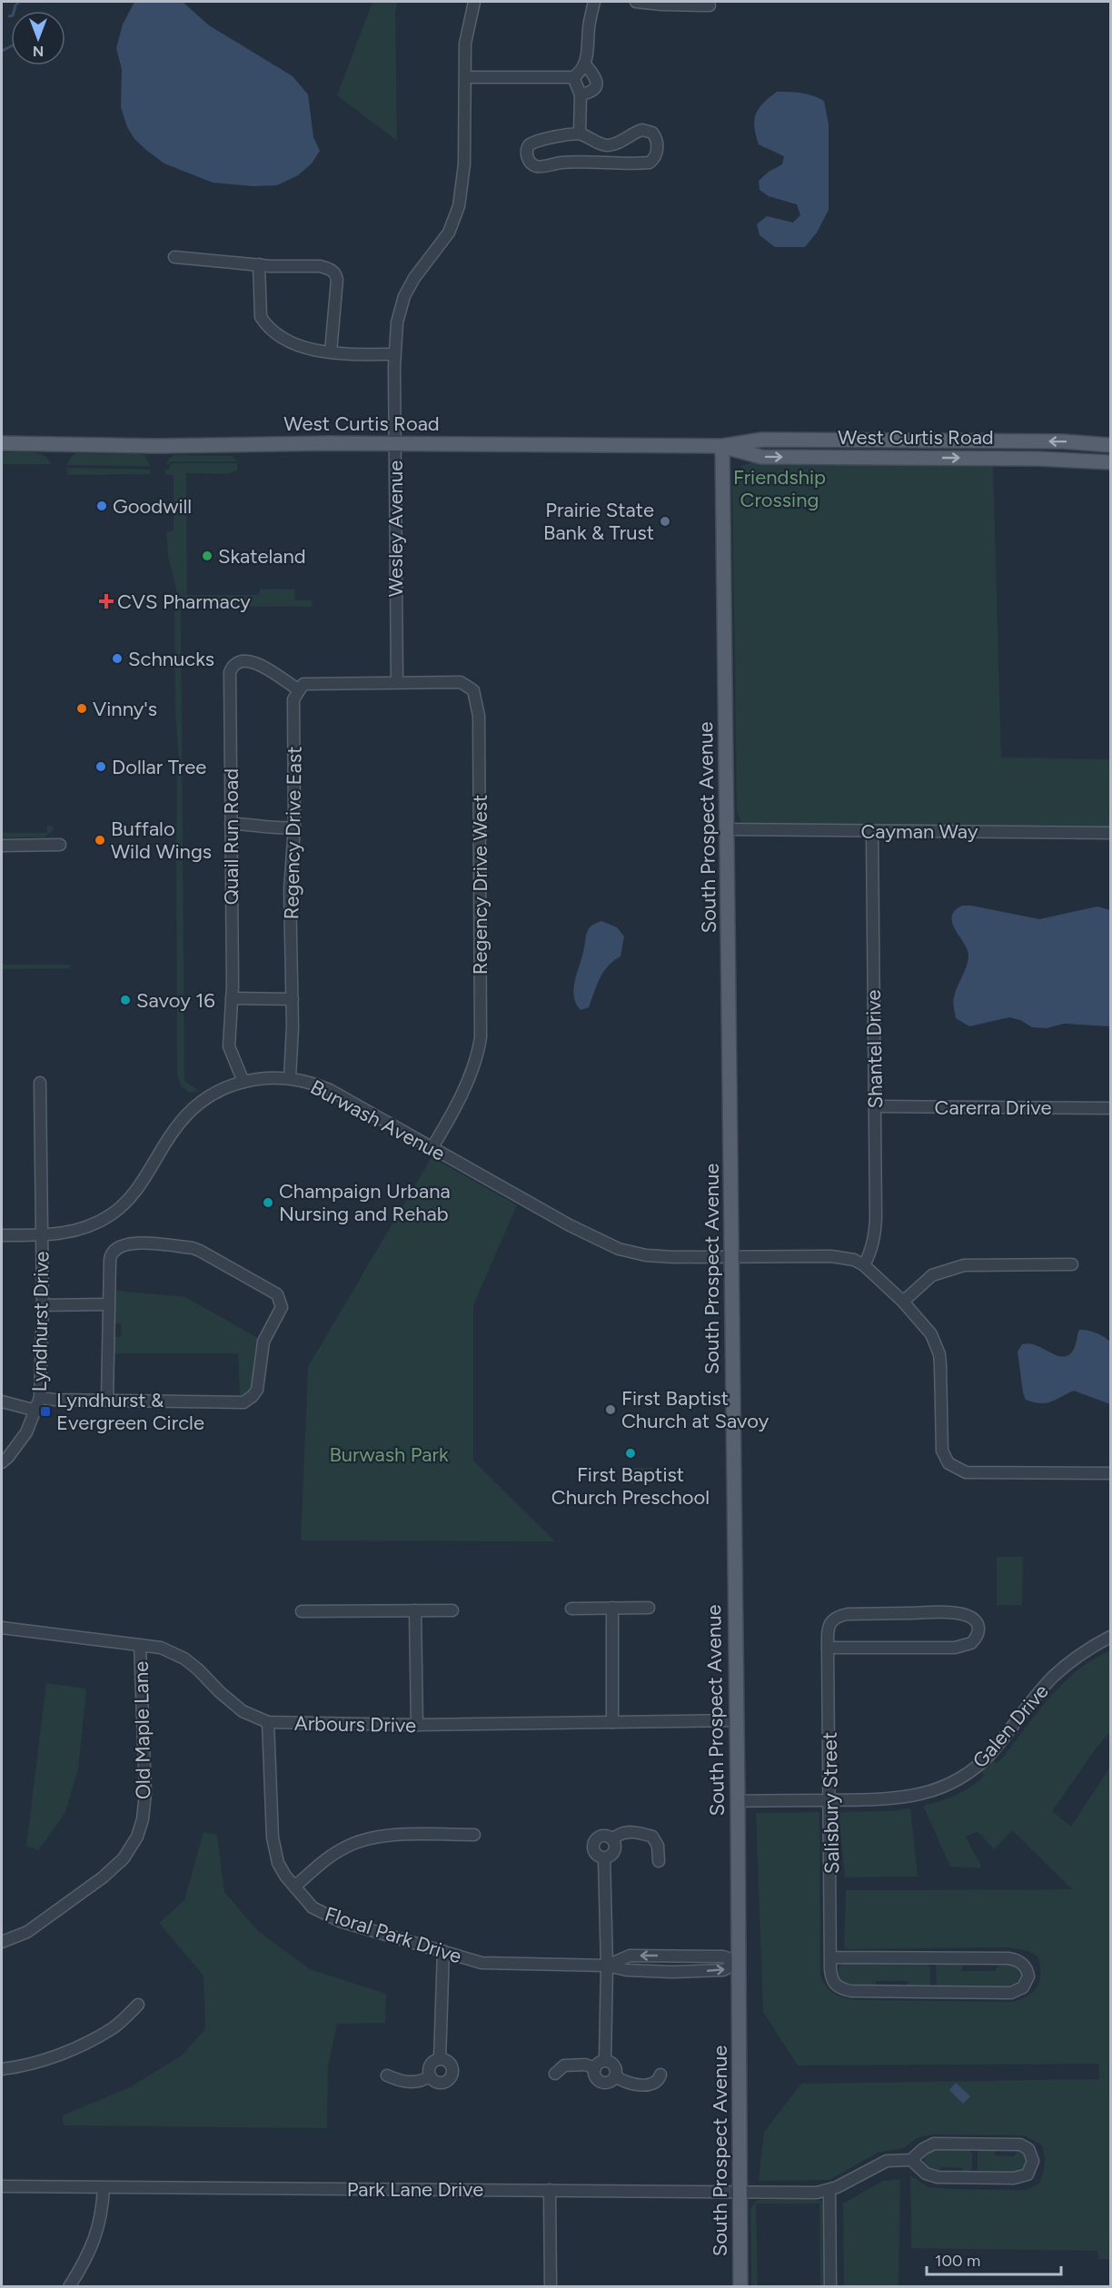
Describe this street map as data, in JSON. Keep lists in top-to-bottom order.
{
  "streets": {
    "main road": ["West Curtis Road", "South Prospect Avenue"],
    "street": [
      "Wesley Avenue",
      "Cayman Way",
      "Regency Drive East",
      "Quail Run Road",
      "Regency Drive West",
      "Shantel Drive",
      "Carerra Drive",
      "Burwash Avenue",
      "Lyndhurst Drive",
      "Arbours Drive",
      "Galen Drive",
      "Old Maple Lane",
      "Salisbury Street",
      "Floral Park Drive",
      "Park Lane Drive"
    ]
  },
  "crossings": [
    ["West Curtis Road", "Wesley Avenue"],
    ["West Curtis Road", "South Prospect Avenue"],
    ["Wesley Avenue", "Regency Drive West"],
    ["South Prospect Avenue", "Cayman Way"],
    ["South Prospect Avenue", "Burwash Avenue"],
    ["South Prospect Avenue", "Arbours Drive"],
    ["South Prospect Avenue", "Galen Drive"],
    ["South Prospect Avenue", "Floral Park Drive"],
    ["South Prospect Avenue", "Park Lane Drive"],
    ["Cayman Way", "Shantel Drive"],
    ["Regency Drive East", "Quail Run Road"],
    ["Regency Drive East", "Burwash Avenue"],
    ["Quail Run Road", "Burwash Avenue"],
    ["Regency Drive West", "Burwash Avenue"],
    ["Shantel Drive", "Carerra Drive"],
    ["Shantel Drive", "Burwash Avenue"],
    ["Burwash Avenue", "Lyndhurst Drive"],
    ["Arbours Drive", "Old Maple Lane"],
    ["Arbours Drive", "Floral Park Drive"],
    ["Galen Drive", "Salisbury Street"]
  ],
  "parks": ["Friendship Crossing", "Burwash Park"],
  "places": {
    "other": [
      "Goodwill",
      "Prairie State Bank & Trust",
      "Skateland",
      "Schnucks",
      "Vinny's",
      "Dollar Tree",
      "Buffalo Wild Wings",
      "Savoy 16",
      "Champaign Urbana Nursing and Rehab",
      "First Baptist Church at Savoy",
      "First Baptist Church Preschool"
    ],
    "health": ["CVS Pharmacy"],
    "transit": ["Lyndhurst & Evergreen Circle"]
  },
  "scale_bar": "100 m",
  "north": "bottom"
}
